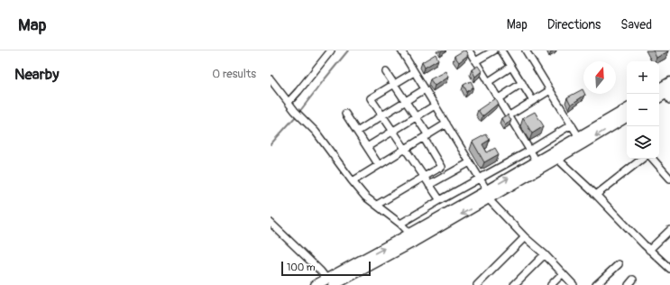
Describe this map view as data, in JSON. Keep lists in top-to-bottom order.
{
  "scale_bar": "100 m",
  "north": "top",
  "page": {
    "header": "Map",
    "nav": ["Map", "Directions", "Saved"],
    "heading": ["Nearby", "0 results"],
    "map_buttons": ["+", "−"],
    "scale": "100 m"
  }
}
